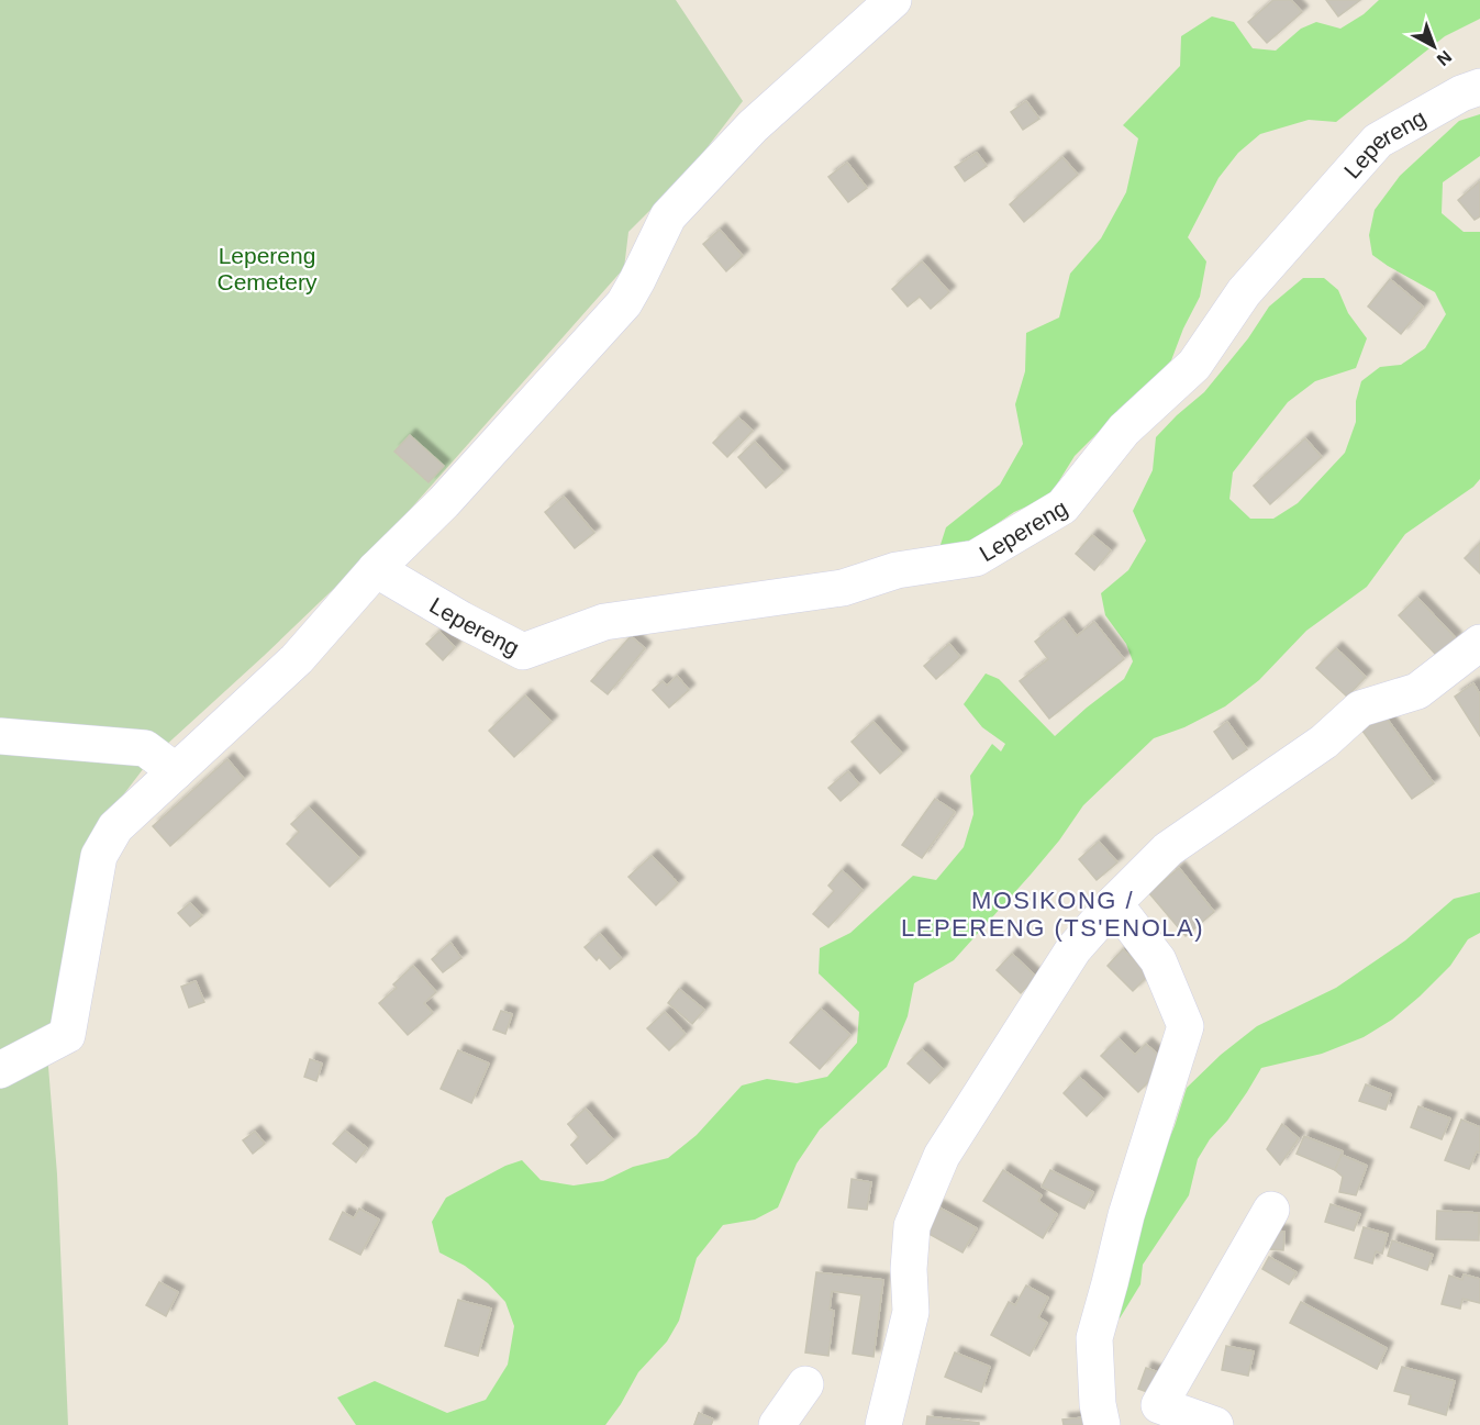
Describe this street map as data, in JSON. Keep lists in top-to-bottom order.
{
  "streets": {
    "street": ["Lepereng"]
  },
  "districts": ["MOSIKONG / LEPERENG (TS'ENOLA)"],
  "parks": ["Lepereng Cemetery"],
  "north": "bottom right"
}
